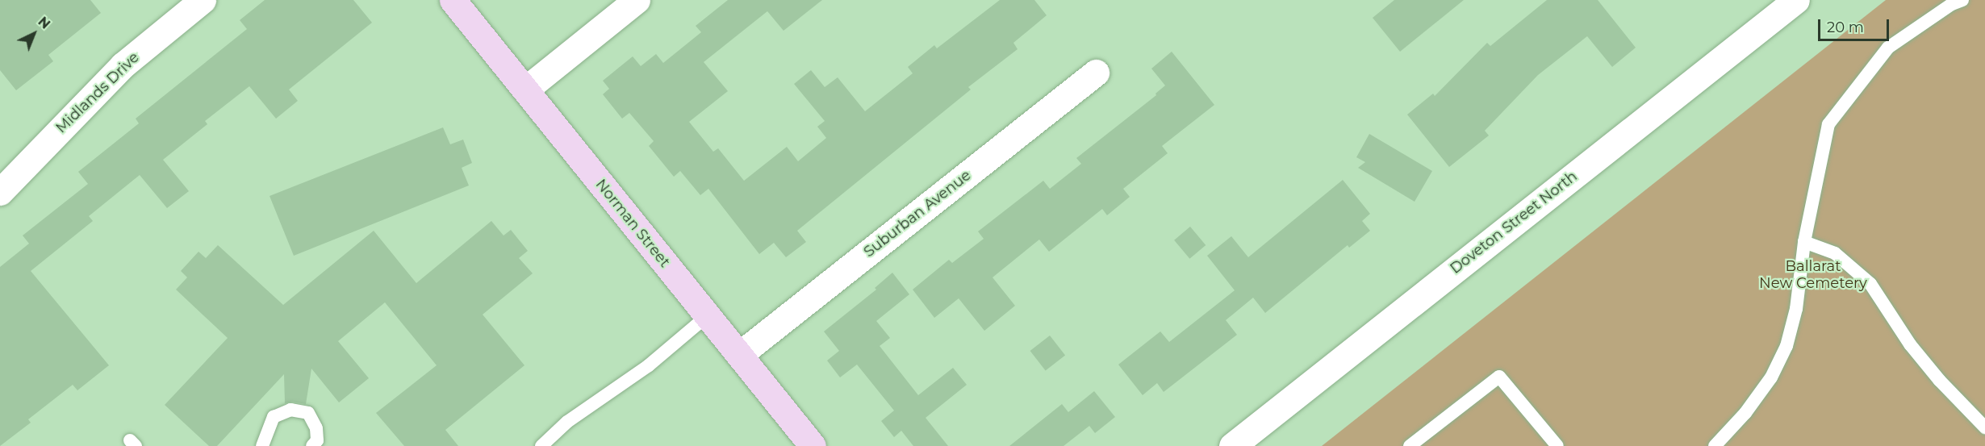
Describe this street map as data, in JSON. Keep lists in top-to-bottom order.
{
  "streets": {
    "main road": ["Norman Street"],
    "street": ["Midlands Drive", "Suburban Avenue", "Doveton Street North"]
  },
  "crossings": [
    ["Suburban Avenue", "Norman Street"]
  ],
  "parks": ["Ballarat New Cemetery"],
  "scale_bar": "20 m",
  "north": "top right"
}
